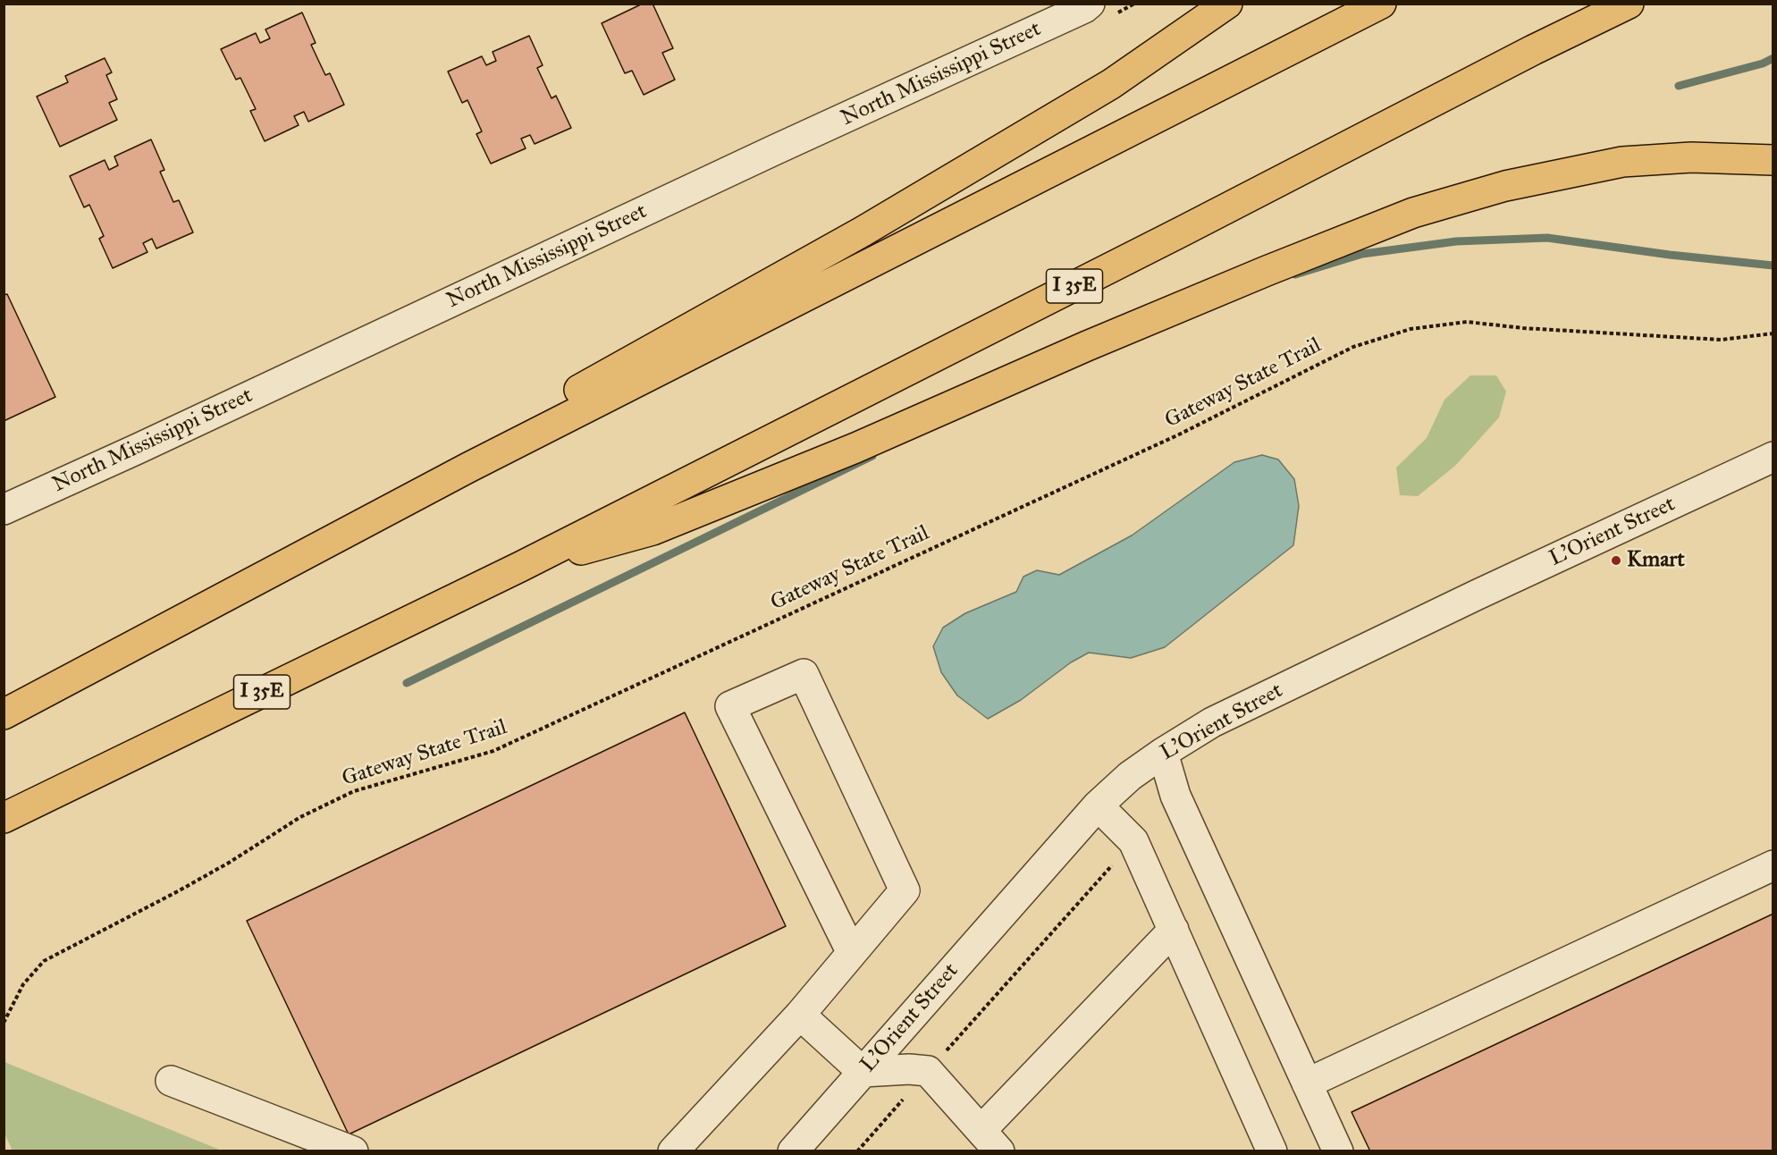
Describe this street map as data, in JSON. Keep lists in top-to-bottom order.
{
  "streets": {
    "highway": ["I 35E"],
    "street": ["North Mississippi Street", "L'Orient Street"],
    "path": ["Gateway State Trail"]
  },
  "places": ["Kmart"]
}
